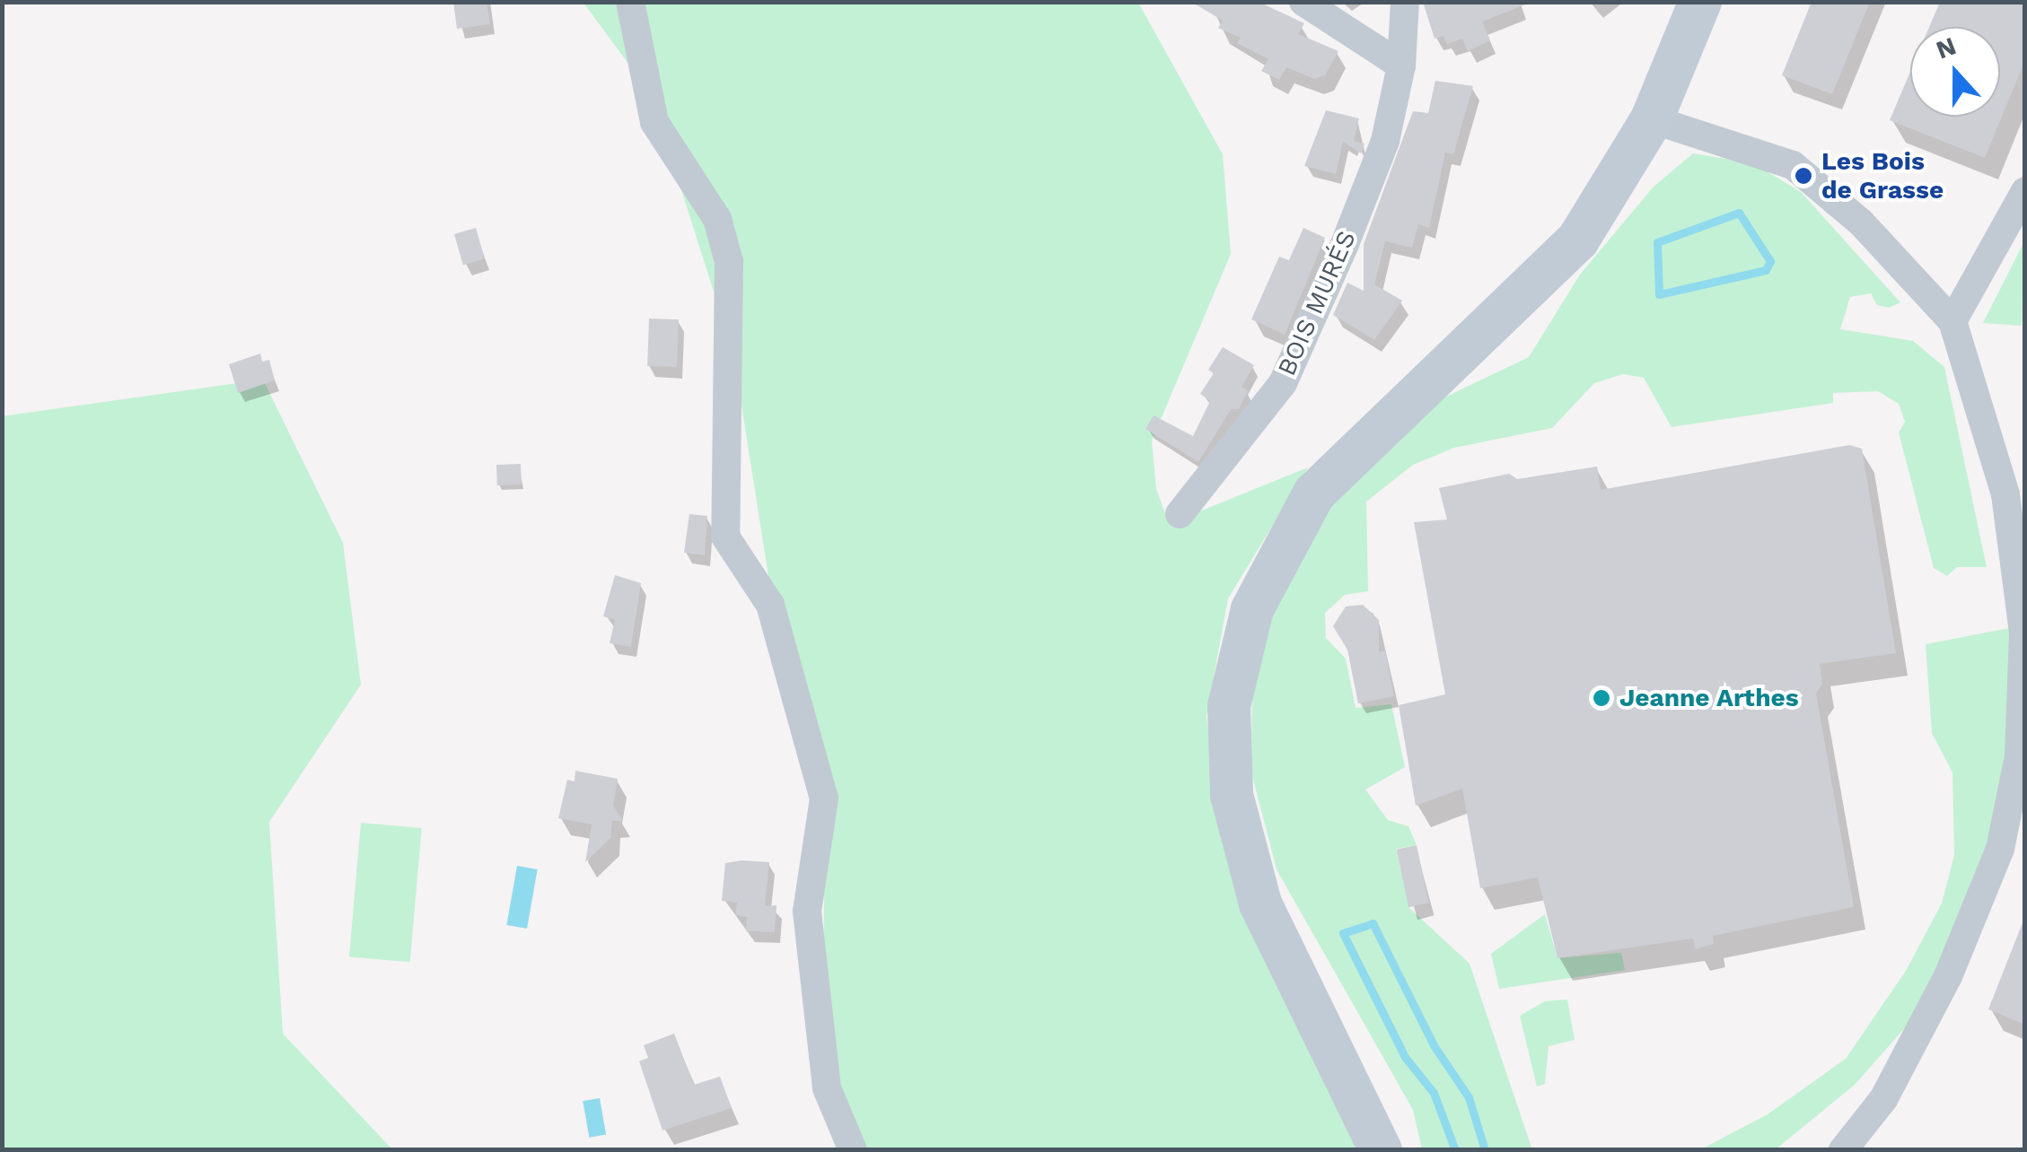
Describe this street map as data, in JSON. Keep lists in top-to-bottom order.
{
  "streets": {
    "street": ["BOIS MURÉS"]
  },
  "places": ["Les Bois de Grasse", "Jeanne Arthes"],
  "north": "top"
}
